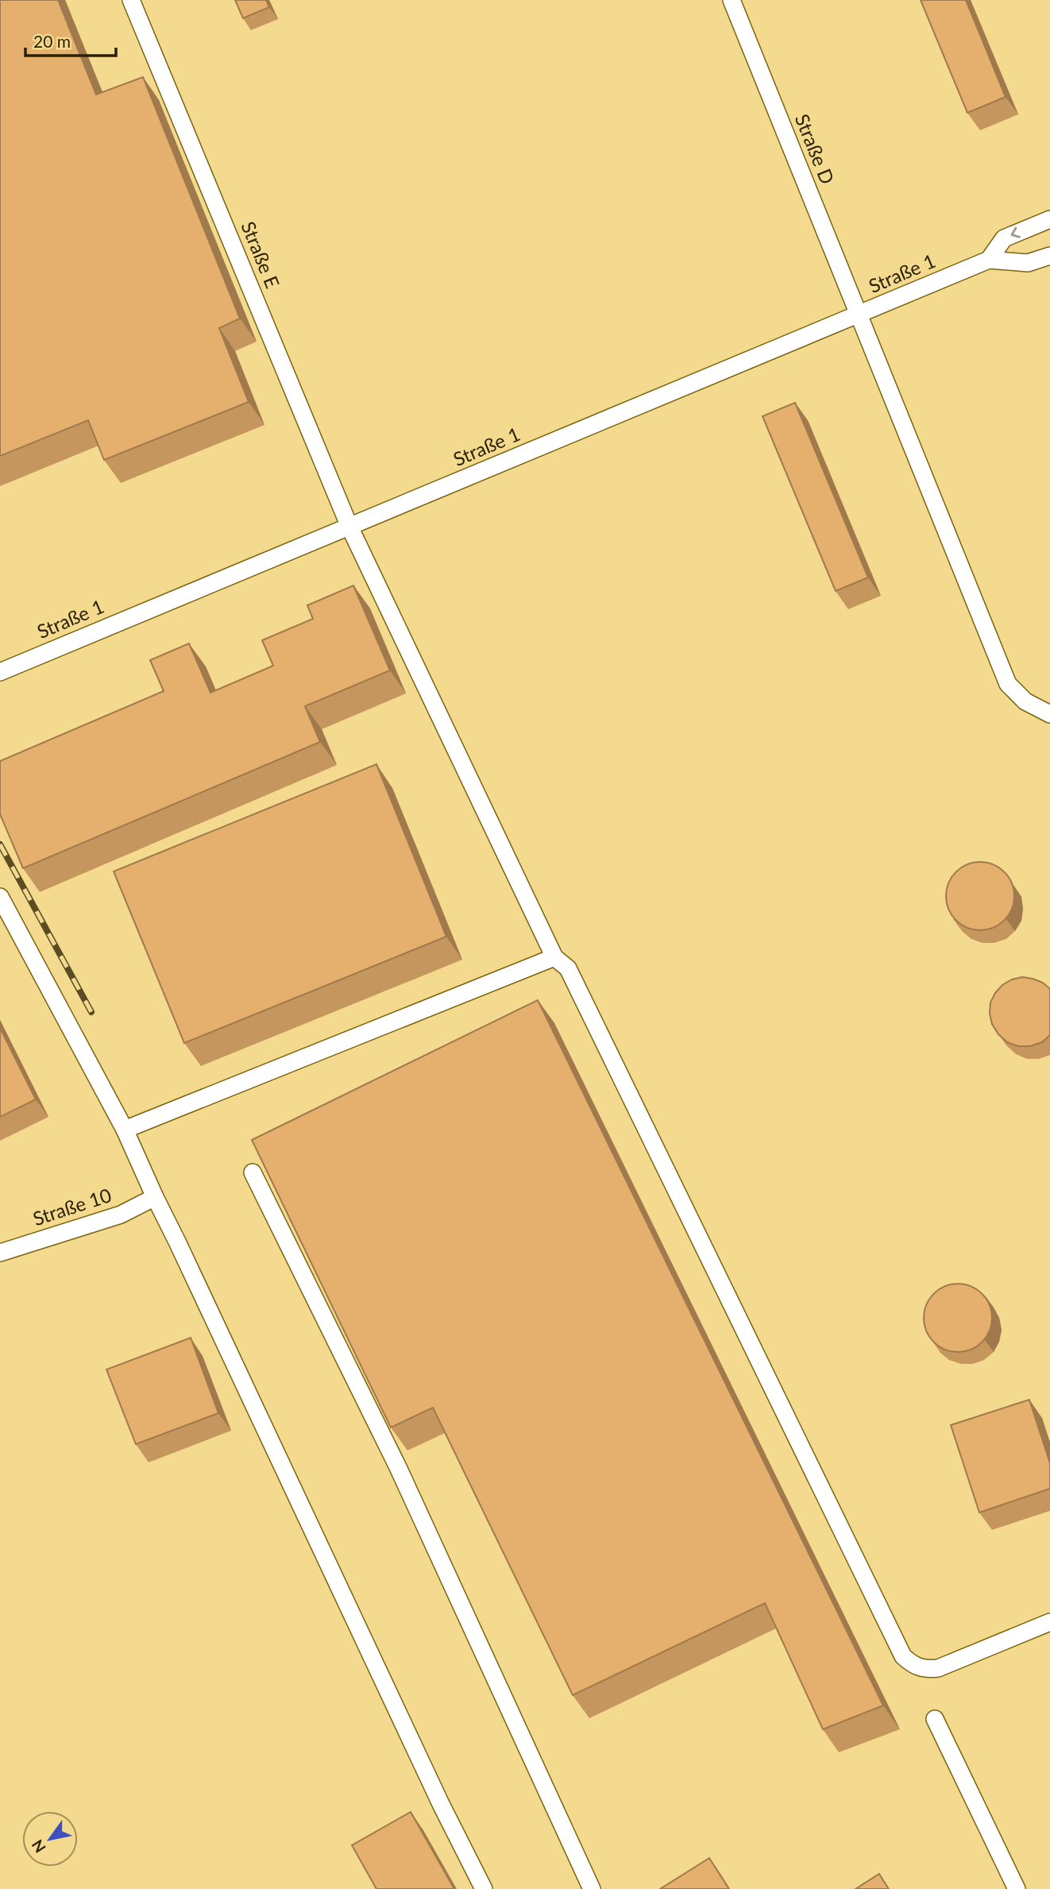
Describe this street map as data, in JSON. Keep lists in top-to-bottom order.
{
  "streets": {
    "lane": [
      "Straße D",
      "Straße E",
      "Straße 1",
      "Straße 10"
    ]
  },
  "crossings": [
    ["Straße D", "Straße 1"],
    ["Straße E", "Straße 1"]
  ],
  "scale_bar": "20 m",
  "north": "bottom left"
}
